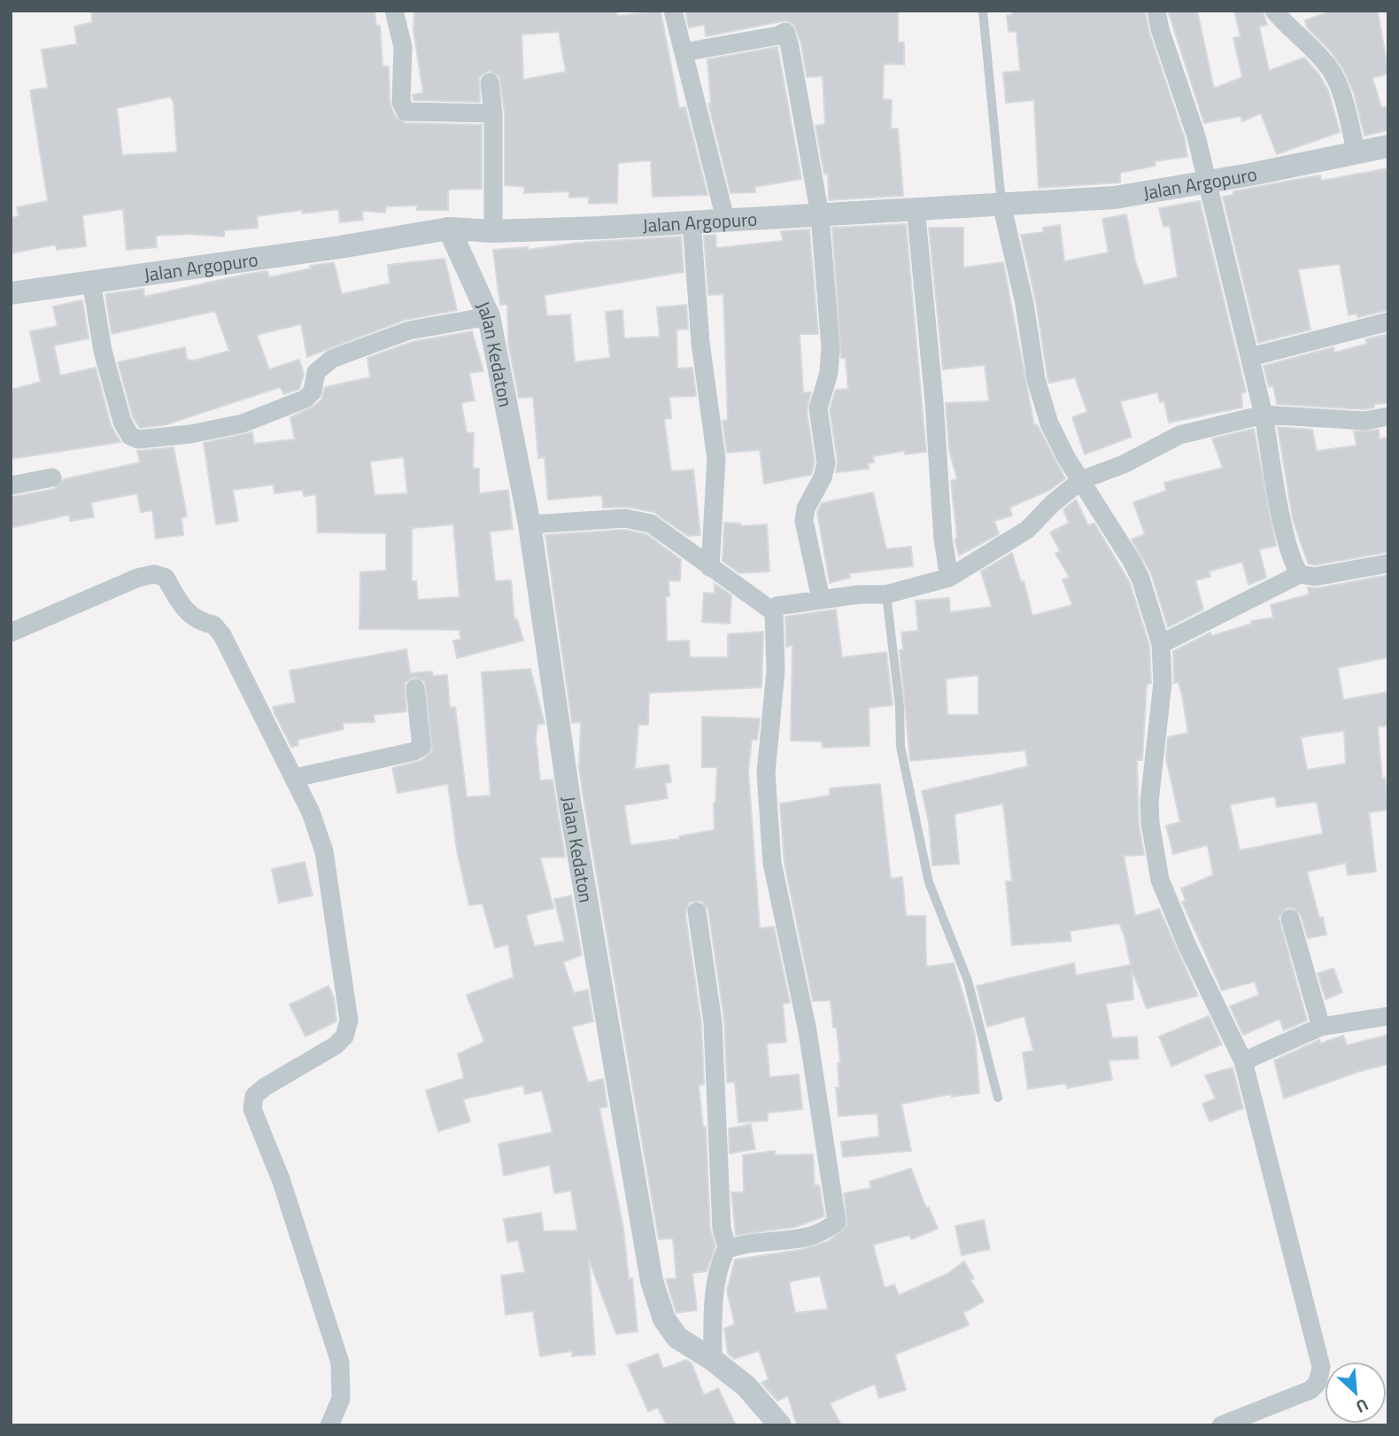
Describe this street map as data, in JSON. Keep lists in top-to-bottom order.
{
  "streets": {
    "street": ["Jalan Argopuro", "Jalan Kedaton"]
  },
  "crossings": [
    ["Jalan Argopuro", "Jalan Kedaton"]
  ],
  "north": "bottom right"
}
